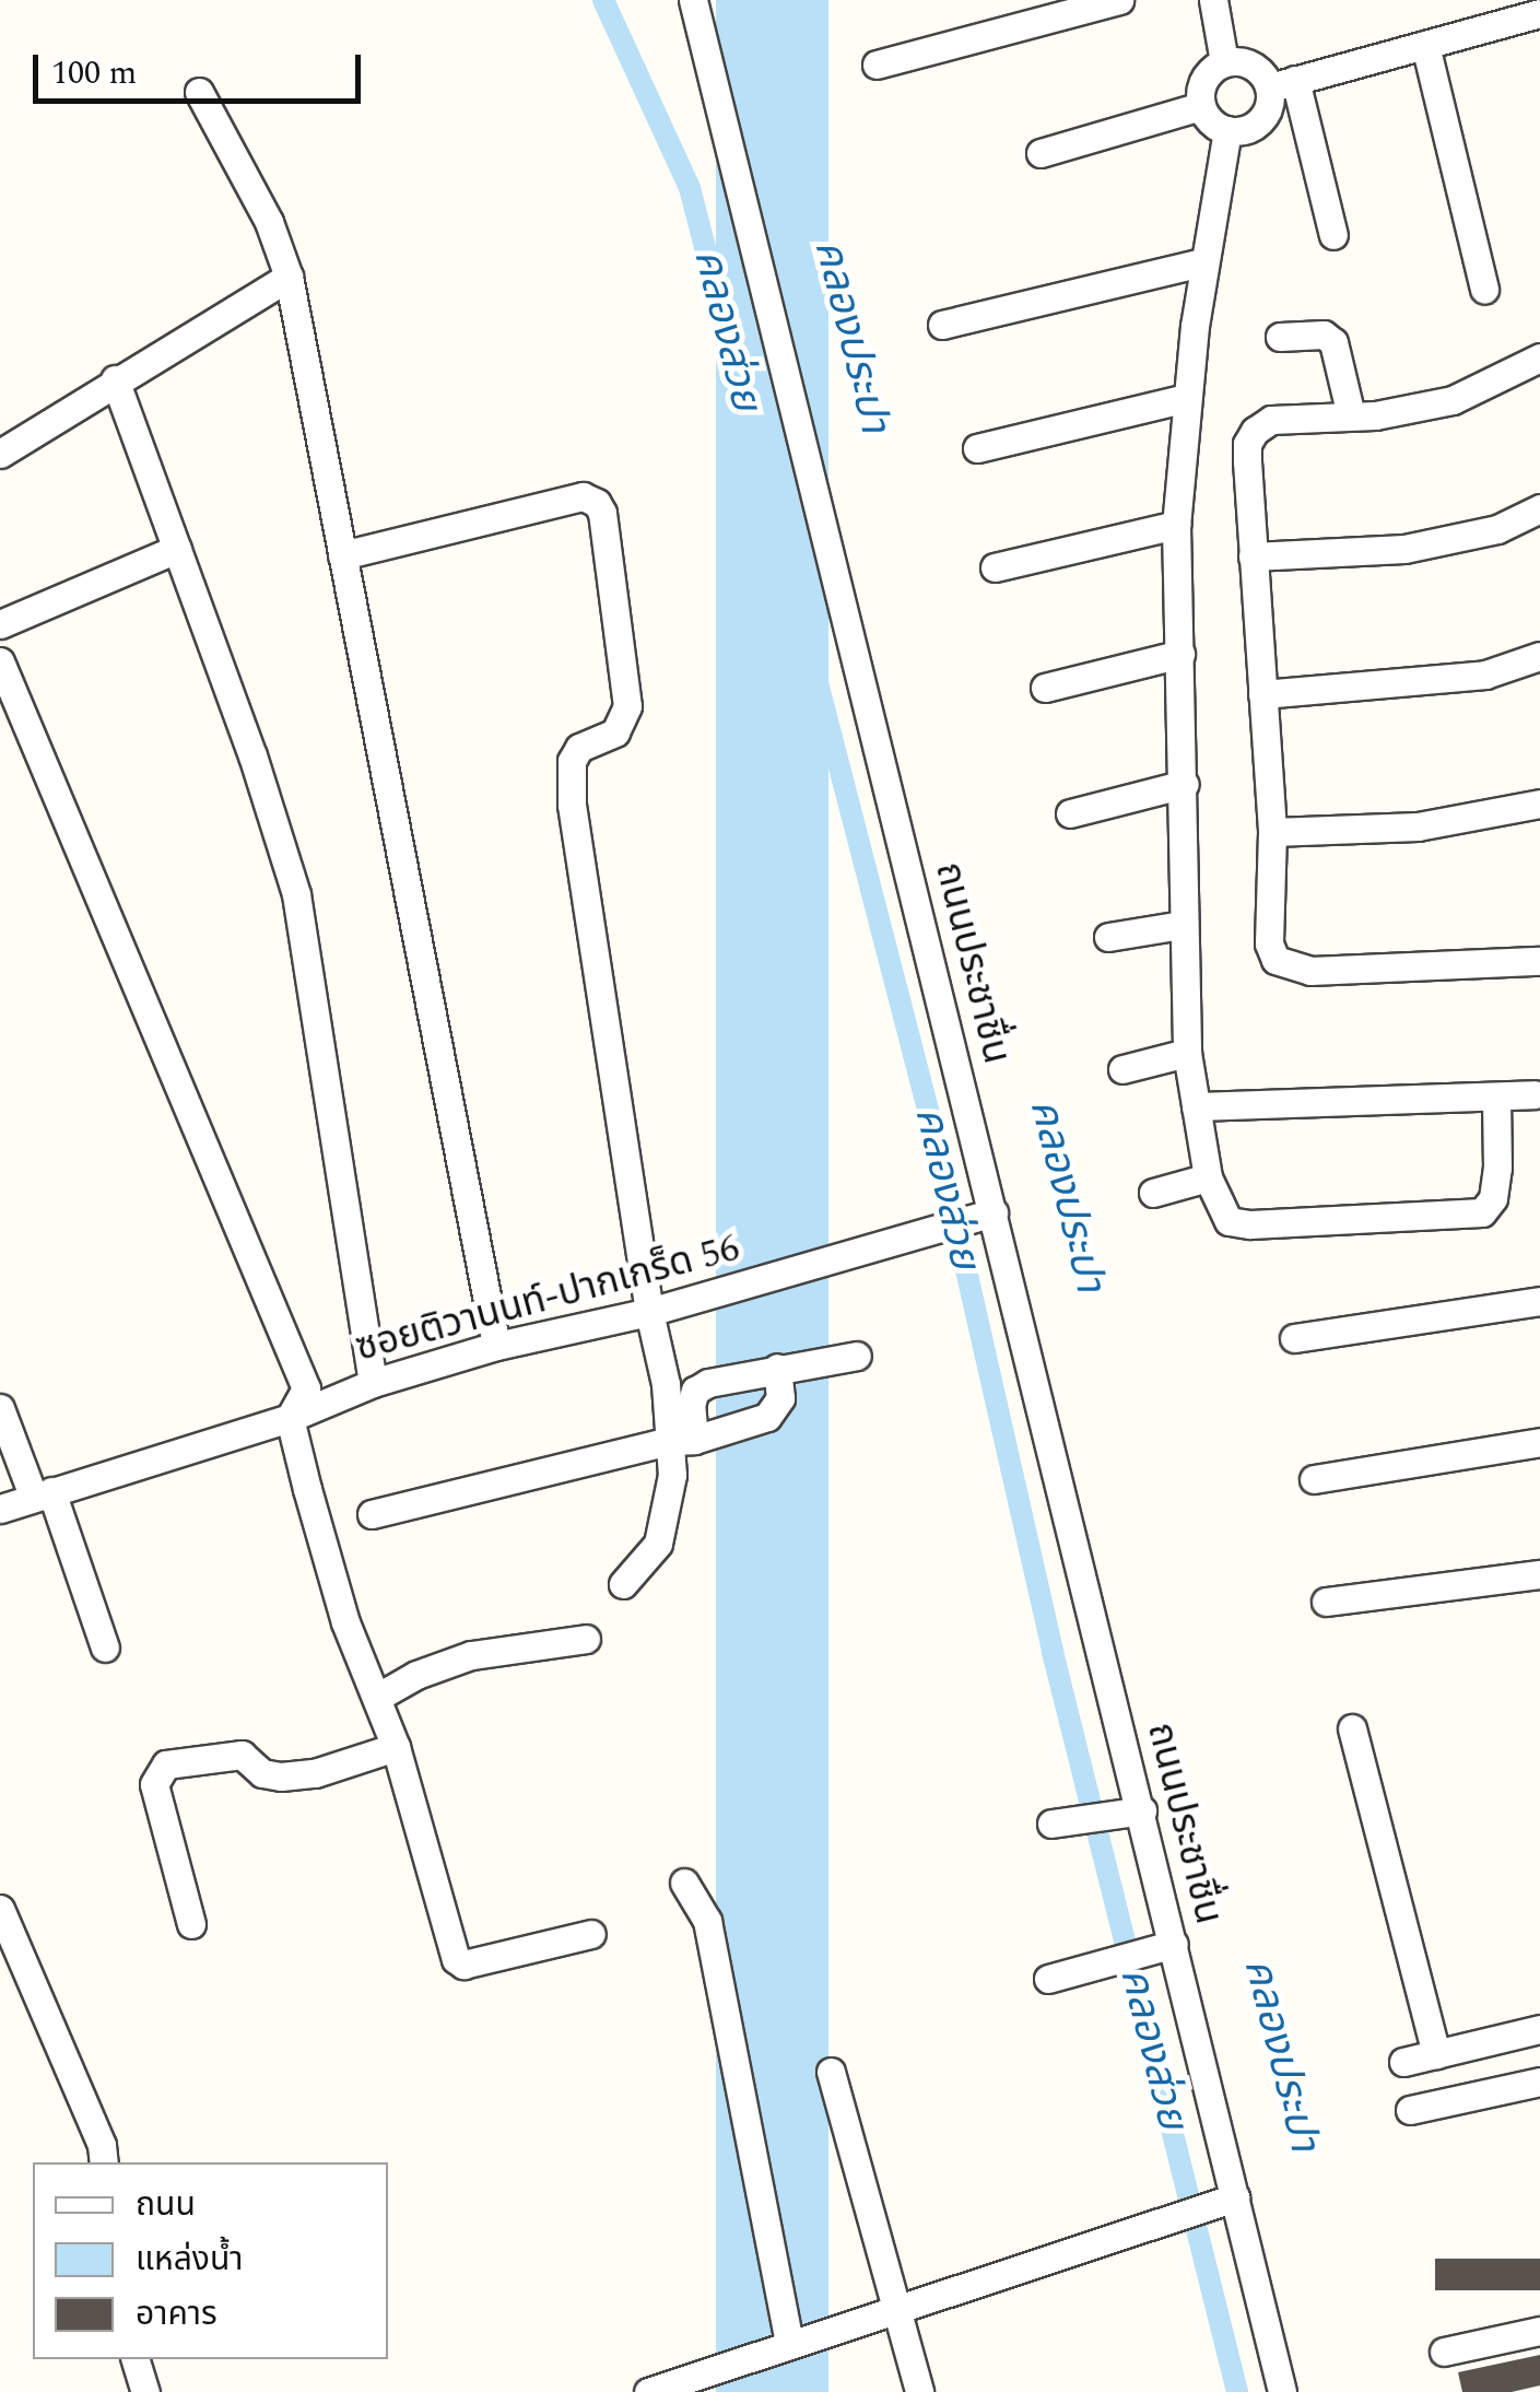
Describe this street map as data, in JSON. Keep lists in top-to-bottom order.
{
  "streets": {
    "street": ["ถนนประชาชื่น", "ซอยติวานนท์-ปากเกร็ด 56"]
  },
  "crossings": [
    ["ถนนประชาชื่น", "ซอยติวานนท์-ปากเกร็ด 56"]
  ],
  "water": ["คลองส่วย", "คลองประปา"],
  "legend": ["ถนน", "แหล่งน้ำ", "อาคาร"],
  "scale_bar": "100 m"
}
